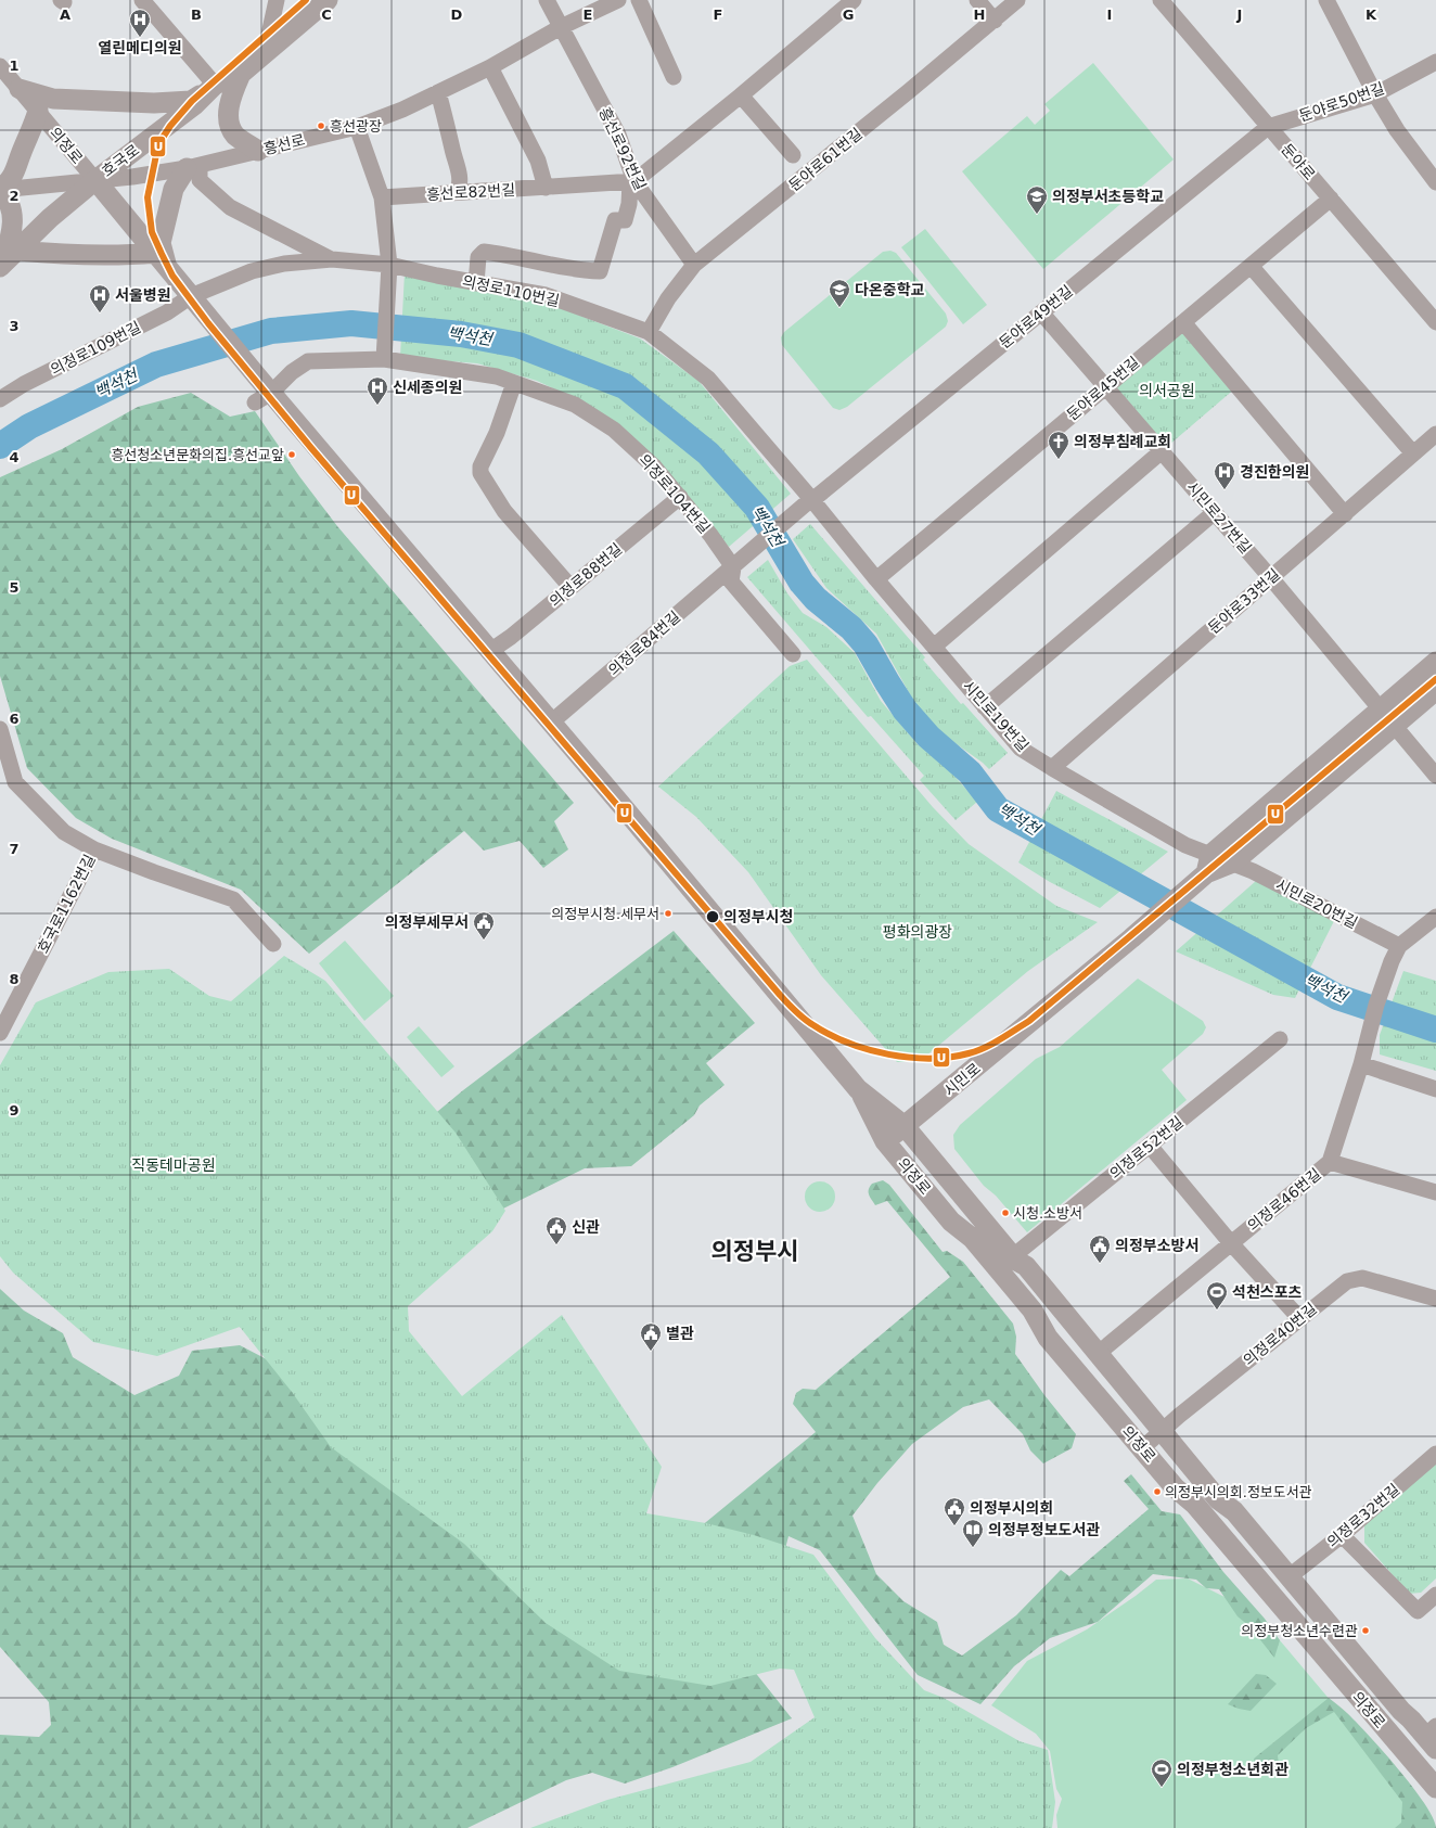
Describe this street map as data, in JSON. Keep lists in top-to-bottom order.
{
  "streets": {
    "street": [
      "둔야로50번길",
      "흥선로",
      "의정로",
      "흥선로92번길",
      "둔야로61번길",
      "호국로",
      "둔야로",
      "흥선로82번길",
      "의정로110번길",
      "둔야로49번길",
      "의정로109번길",
      "둔야로45번길",
      "의정로104번길",
      "시민로27번길",
      "의정로88번길",
      "둔야로33번길",
      "의정로84번길",
      "시민로19번길",
      "호국로1162번길",
      "시민로20번길",
      "시민로",
      "의정로52번길",
      "의정로46번길",
      "의정로40번길",
      "의정로32번길"
    ]
  },
  "crossings": [
    ["둔야로50번길", "둔야로"],
    ["둔야로50번길", "둔야로49번길"],
    ["흥선로", "의정로"],
    ["흥선로", "흥선로92번길"],
    ["흥선로", "호국로"],
    ["의정로", "호국로"],
    ["의정로", "의정로110번길"],
    ["의정로", "의정로109번길"],
    ["의정로", "의정로104번길"],
    ["의정로", "의정로88번길"],
    ["의정로", "의정로84번길"],
    ["의정로", "시민로"],
    ["의정로", "의정로52번길"],
    ["의정로", "의정로46번길"],
    ["의정로", "의정로40번길"],
    ["의정로", "의정로32번길"],
    ["흥선로92번길", "둔야로61번길"],
    ["흥선로92번길", "흥선로82번길"],
    ["둔야로61번길", "의정로110번길"],
    ["둔야로", "둔야로49번길"],
    ["둔야로", "둔야로45번길"],
    ["의정로110번길", "둔야로49번길"],
    ["의정로110번길", "의정로109번길"],
    ["의정로110번길", "시민로19번길"],
    ["둔야로49번길", "의정로104번길"],
    ["둔야로49번길", "시민로27번길"],
    ["둔야로49번길", "의정로84번길"],
    ["둔야로49번길", "시민로19번길"],
    ["둔야로45번길", "시민로27번길"],
    ["둔야로45번길", "시민로19번길"],
    ["의정로104번길", "의정로88번길"],
    ["의정로104번길", "의정로84번길"],
    ["시민로27번길", "둔야로33번길"],
    ["둔야로33번길", "시민로19번길"],
    ["시민로19번길", "시민로"],
    ["시민로20번길", "의정로46번길"]
  ],
  "districts": ["의정부시"],
  "water": ["백석천"],
  "parks": ["의서공원", "평화의광장", "직동테마공원"],
  "places": {
    "hospital": [
      "열린메디의원",
      "서울병원",
      "신세종의원",
      "경진한의원"
    ],
    "other": [
      "흥선광장",
      "흥선청소년문화의집.흥선교앞",
      "의정부시청.세무서",
      "의정부시청",
      "시청.소방서",
      "의정부시의회.정보도서관",
      "의정부청소년수련관"
    ],
    "school or university": ["의정부서초등학교", "다온중학교"],
    "church": ["의정부침례교회"],
    "public building": [
      "의정부세무서",
      "신관",
      "의정부소방서",
      "별관",
      "의정부시의회"
    ],
    "sports": ["석천스포츠", "의정부청소년회관"],
    "library": ["의정부정보도서관"]
  },
  "lines": ["transit line U"],
  "grid": {
    "columns": [
      "A",
      "B",
      "C",
      "D",
      "E",
      "F",
      "G",
      "H",
      "I",
      "J",
      "K"
    ],
    "rows": [
      "1",
      "2",
      "3",
      "4",
      "5",
      "6",
      "7",
      "8",
      "9"
    ]
  }
}
